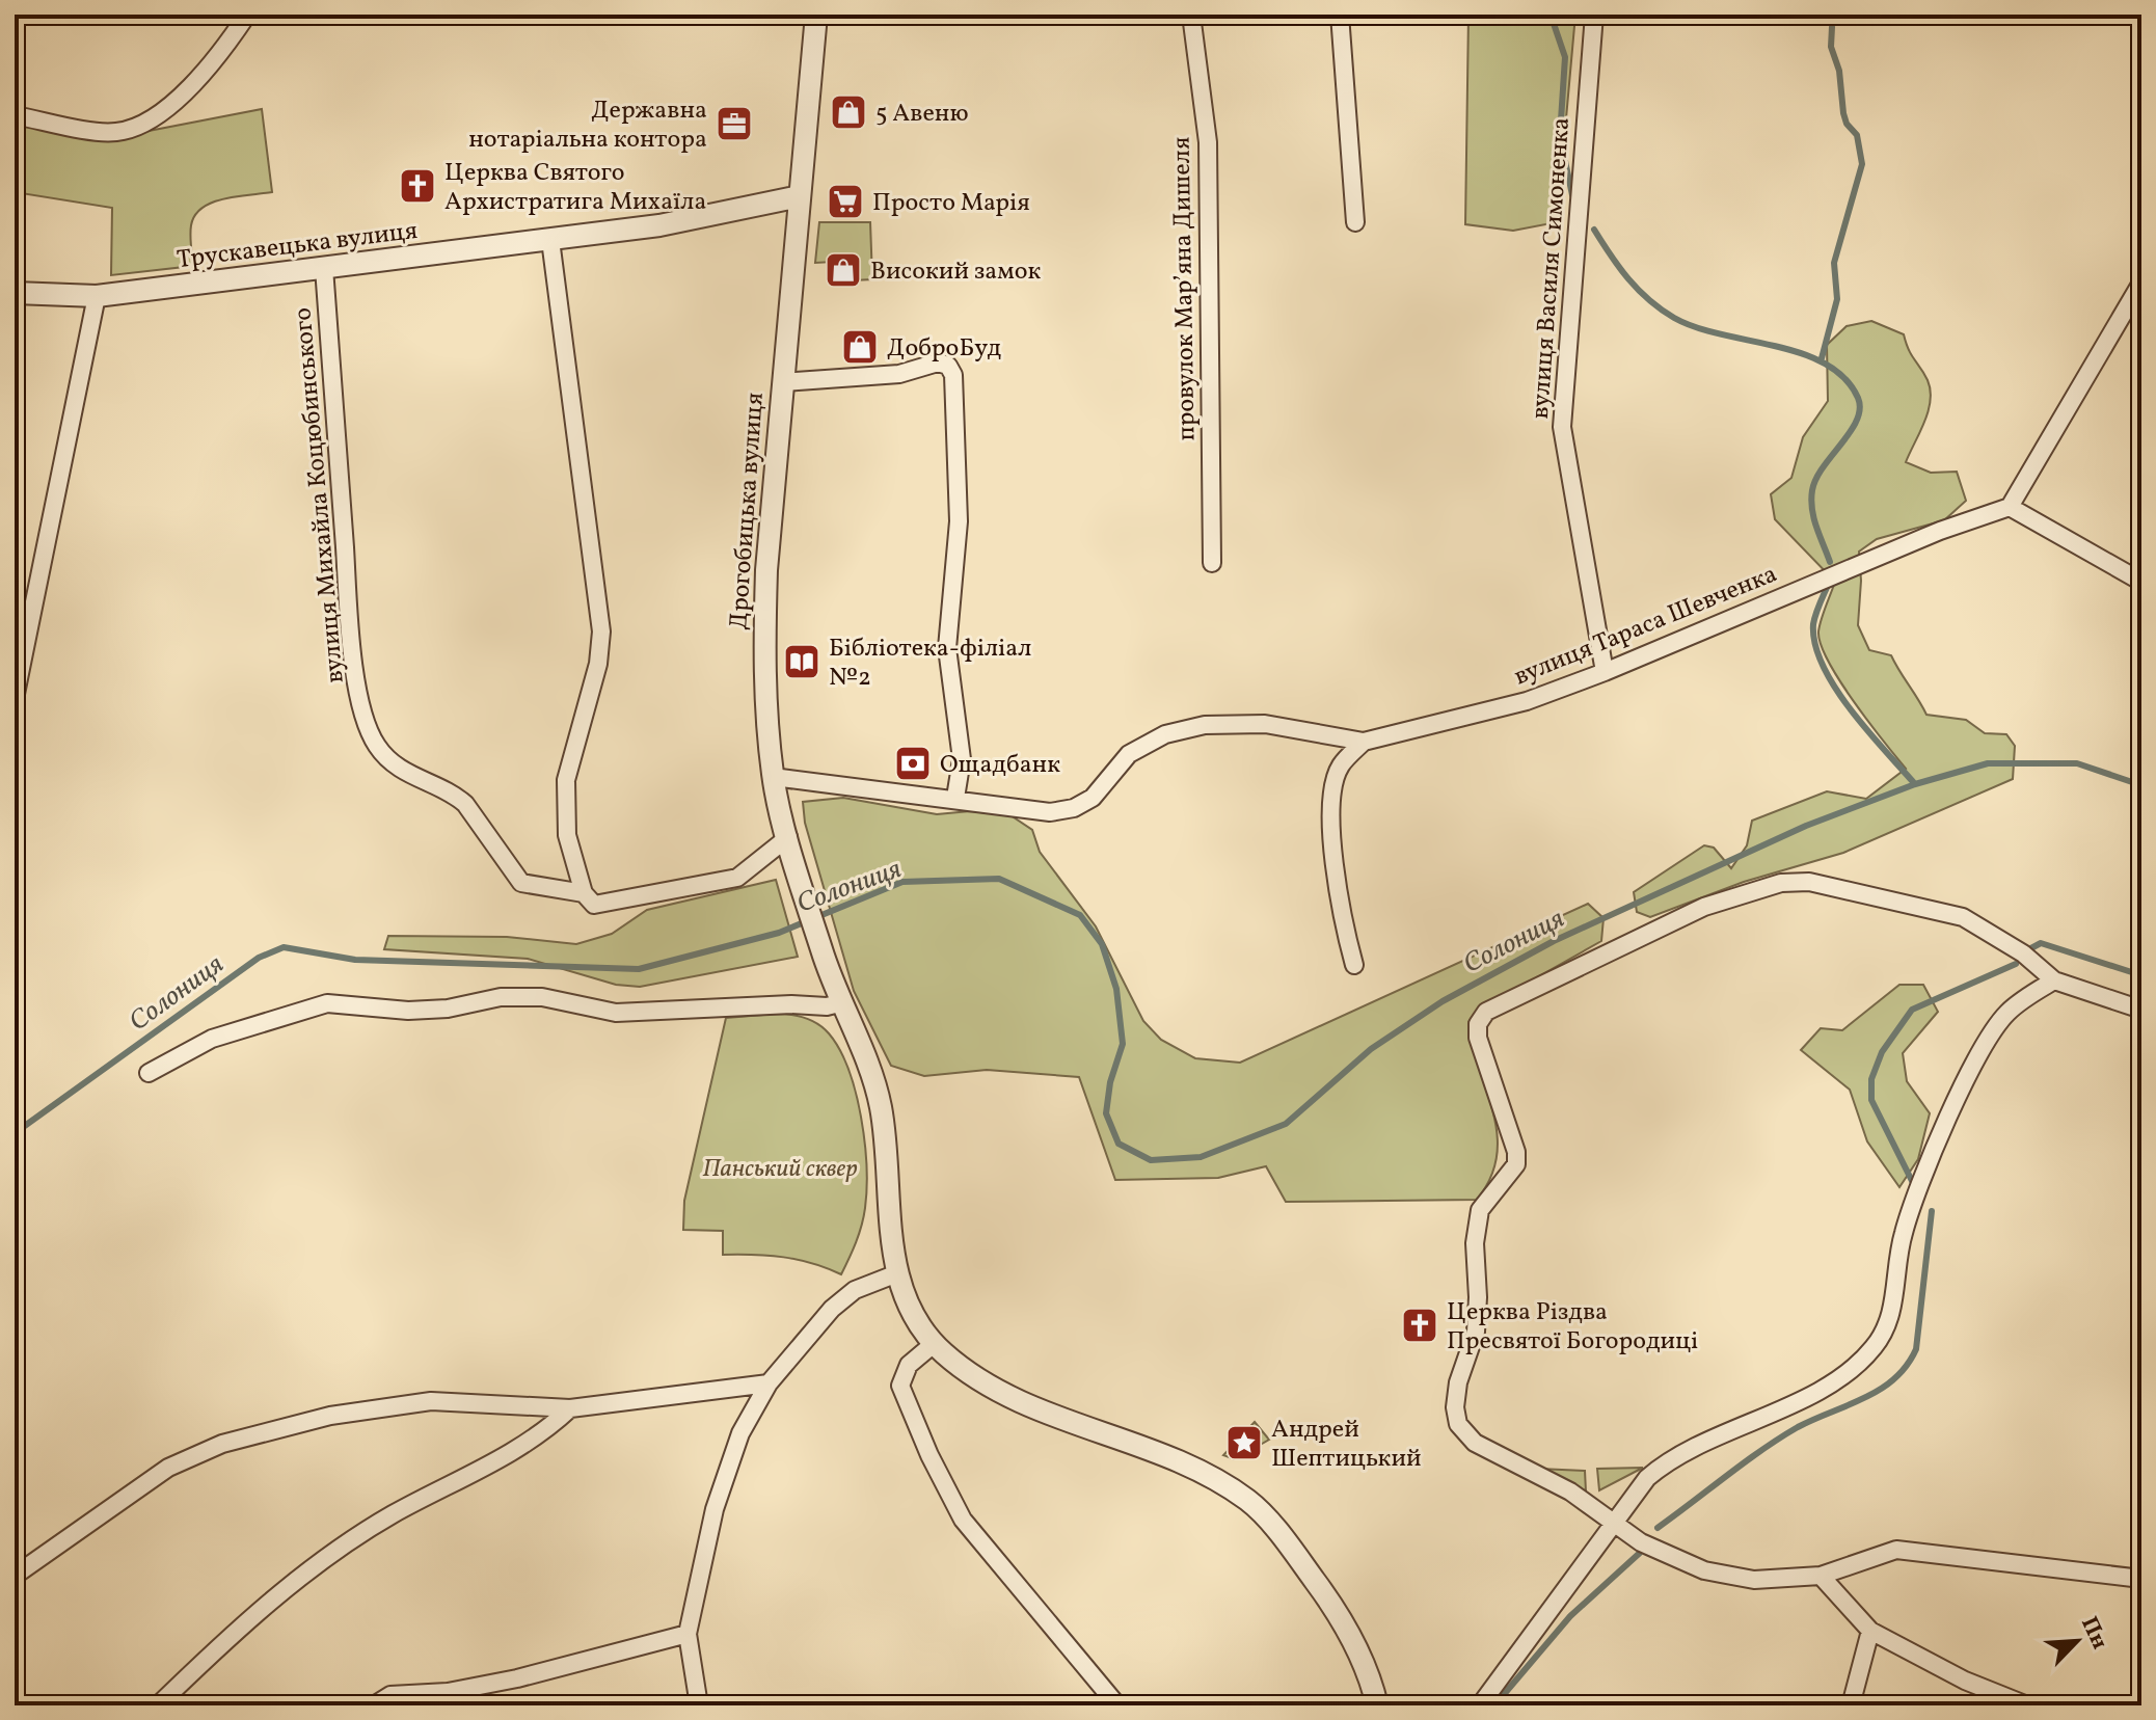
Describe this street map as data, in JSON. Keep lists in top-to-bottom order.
{
  "streets": {
    "street": [
      "Трускавецька вулиця",
      "вулиця Василя Симоненка",
      "провулок Марʼяна Дишеля",
      "вулиця Михайла Коцюбинського",
      "Дрогобицька вулиця",
      "вулиця Тараса Шевченка"
    ]
  },
  "crossings": [
    ["Трускавецька вулиця", "вулиця Михайла Коцюбинського"],
    ["Трускавецька вулиця", "Дрогобицька вулиця"],
    ["вулиця Василя Симоненка", "вулиця Тараса Шевченка"],
    ["вулиця Михайла Коцюбинського", "Дрогобицька вулиця"],
    ["Дрогобицька вулиця", "вулиця Тараса Шевченка"]
  ],
  "water": ["Солониця"],
  "parks": ["Панський сквер"],
  "places": {
    "shop": ["5 Авеню", "Високий замок", "ДоброБуд"],
    "office": ["Державна нотаріальна контора"],
    "church": ["Церква Святого Архистратига Михаїла", "Церква Різдва Пресвятої Богородиці"],
    "supermarket": ["Просто Марія"],
    "library": ["Бібліотека-філіал №2"],
    "bank": ["Ощадбанк"],
    "place": ["Андрей Шептицький"]
  },
  "north": "top right"
}
